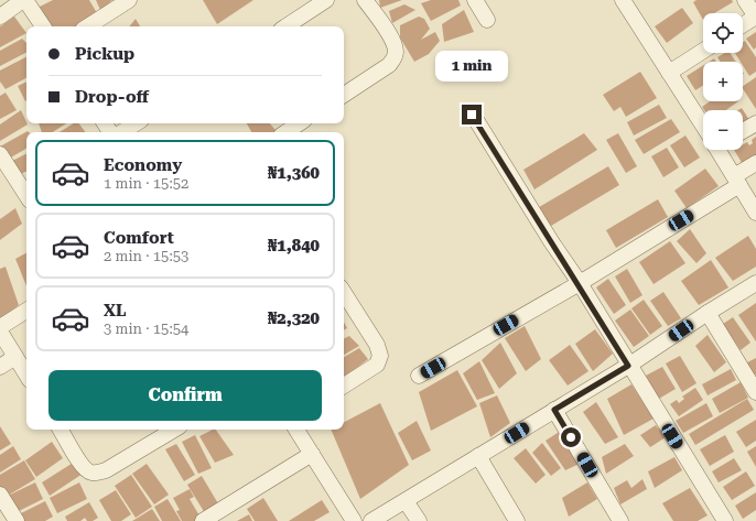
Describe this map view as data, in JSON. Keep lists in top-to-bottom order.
{
  "page": {
    "map_buttons": ["+", "−"],
    "banner": ["Pickup", "Drop-off"],
    "bubble": "1 min",
    "list": [
      {
        "name": "Economy",
        "note": "1 min · 15:52",
        "value": "₦1,360"
      },
      {
        "name": "Comfort",
        "note": "2 min · 15:53",
        "value": "₦1,840"
      },
      {
        "name": "XL",
        "note": "3 min · 15:54",
        "value": "₦2,320"
      }
    ],
    "buttons": "Confirm"
  }
}
